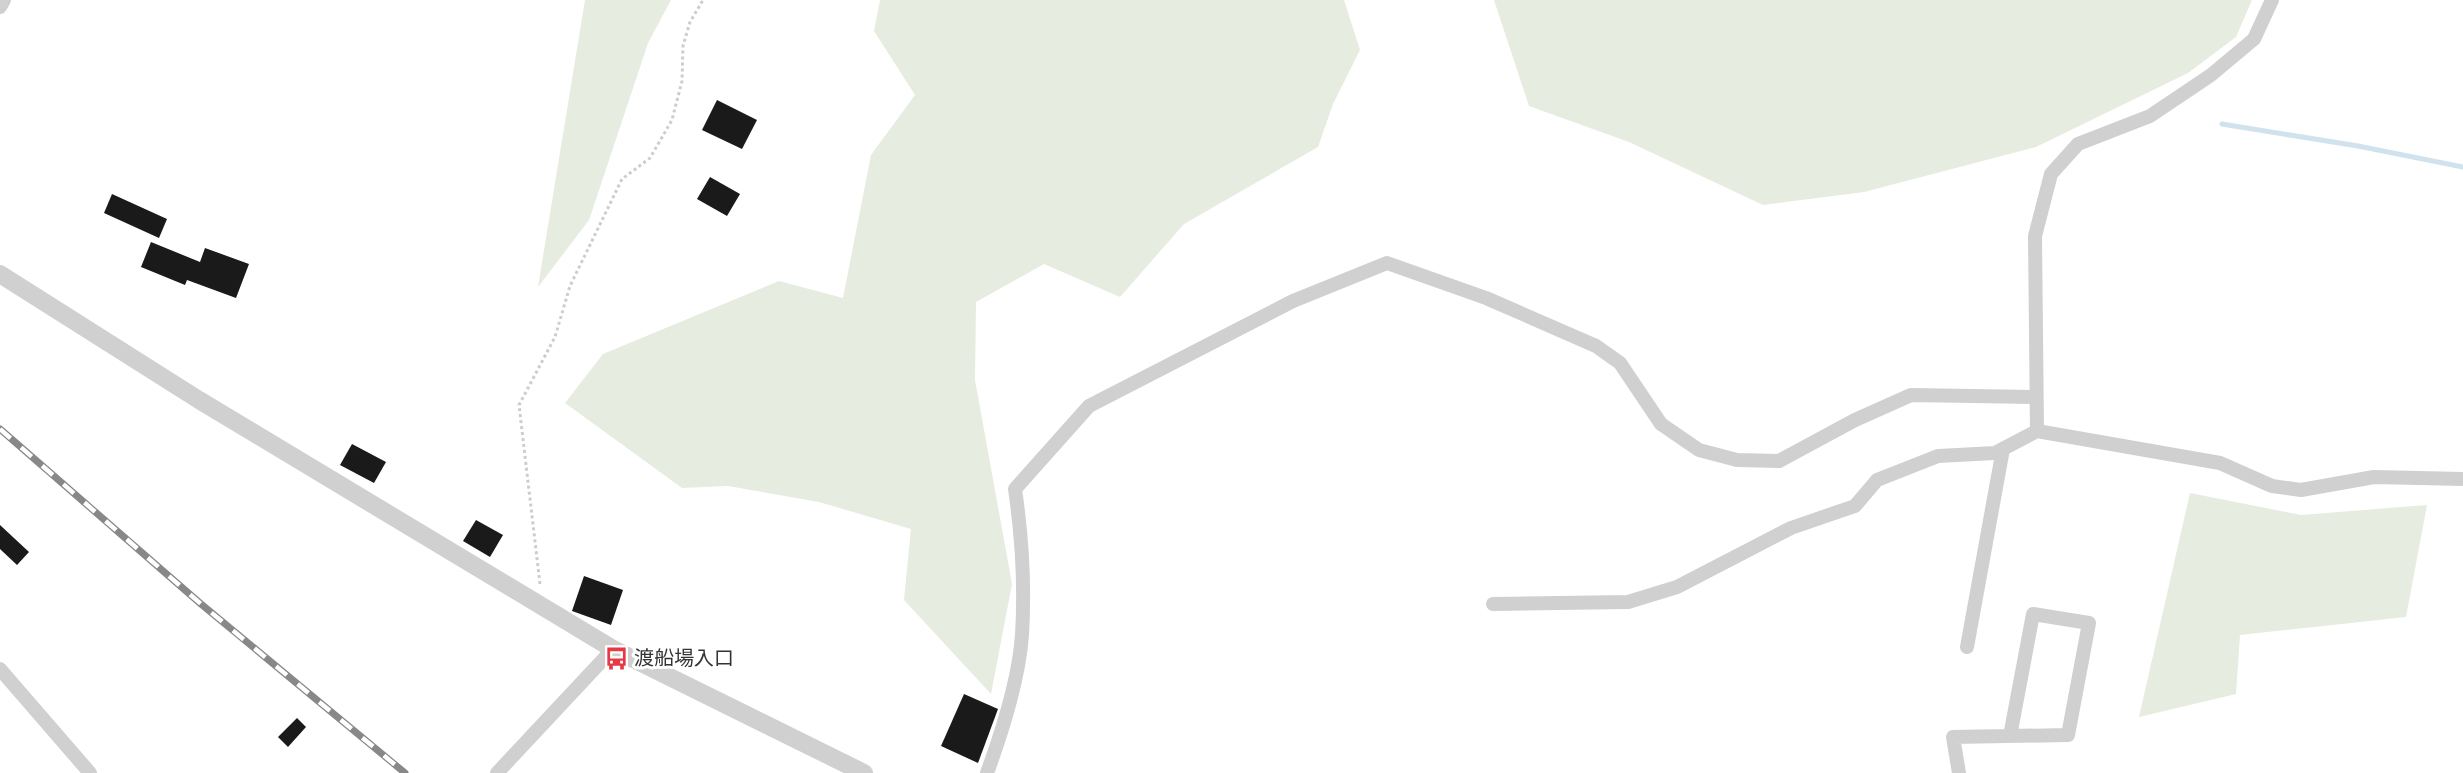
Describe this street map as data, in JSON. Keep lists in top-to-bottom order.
{
  "places": {
    "bus stop": ["渡船場入口"]
  }
}
